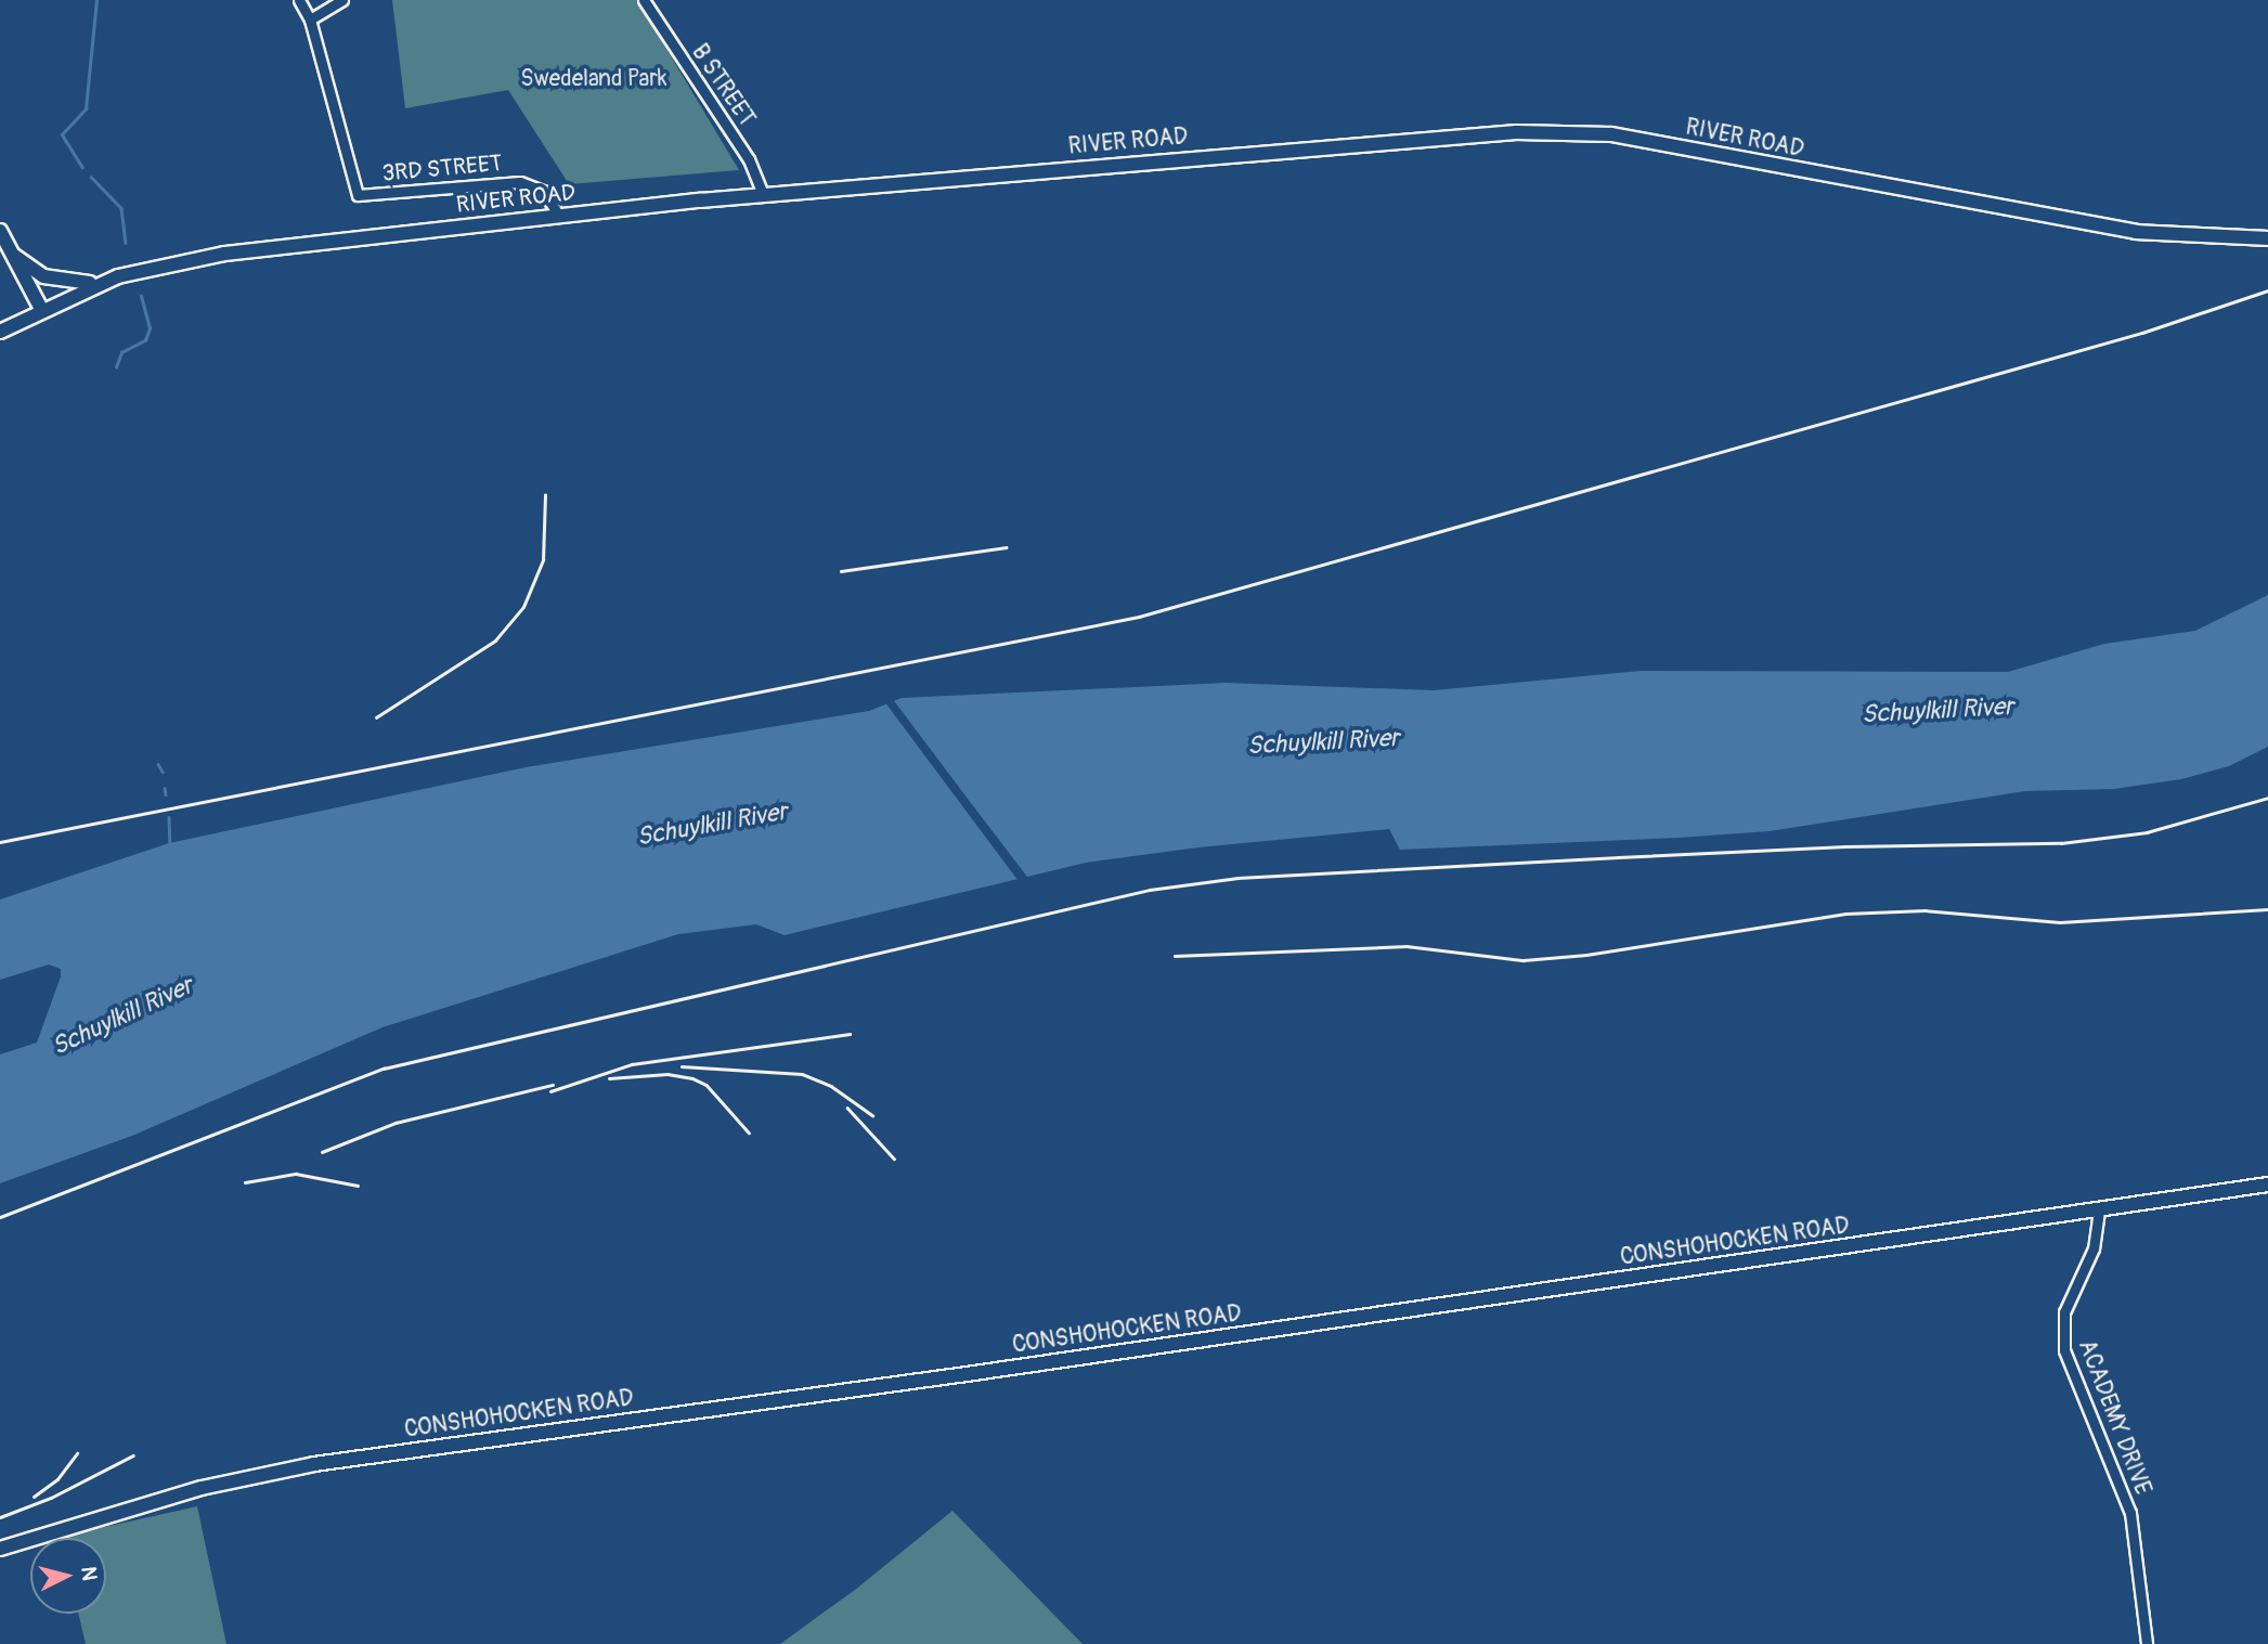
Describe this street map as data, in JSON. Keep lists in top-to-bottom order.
{
  "streets": {
    "main road": ["RIVER ROAD", "CONSHOHOCKEN ROAD"],
    "street": ["B STREET", "3RD STREET", "ACADEMY DRIVE"]
  },
  "crossings": [
    ["B STREET", "RIVER ROAD"],
    ["RIVER ROAD", "3RD STREET"],
    ["CONSHOHOCKEN ROAD", "ACADEMY DRIVE"]
  ],
  "water": ["Schuylkill River"],
  "parks": ["Swedeland Park"],
  "north": "right"
}
